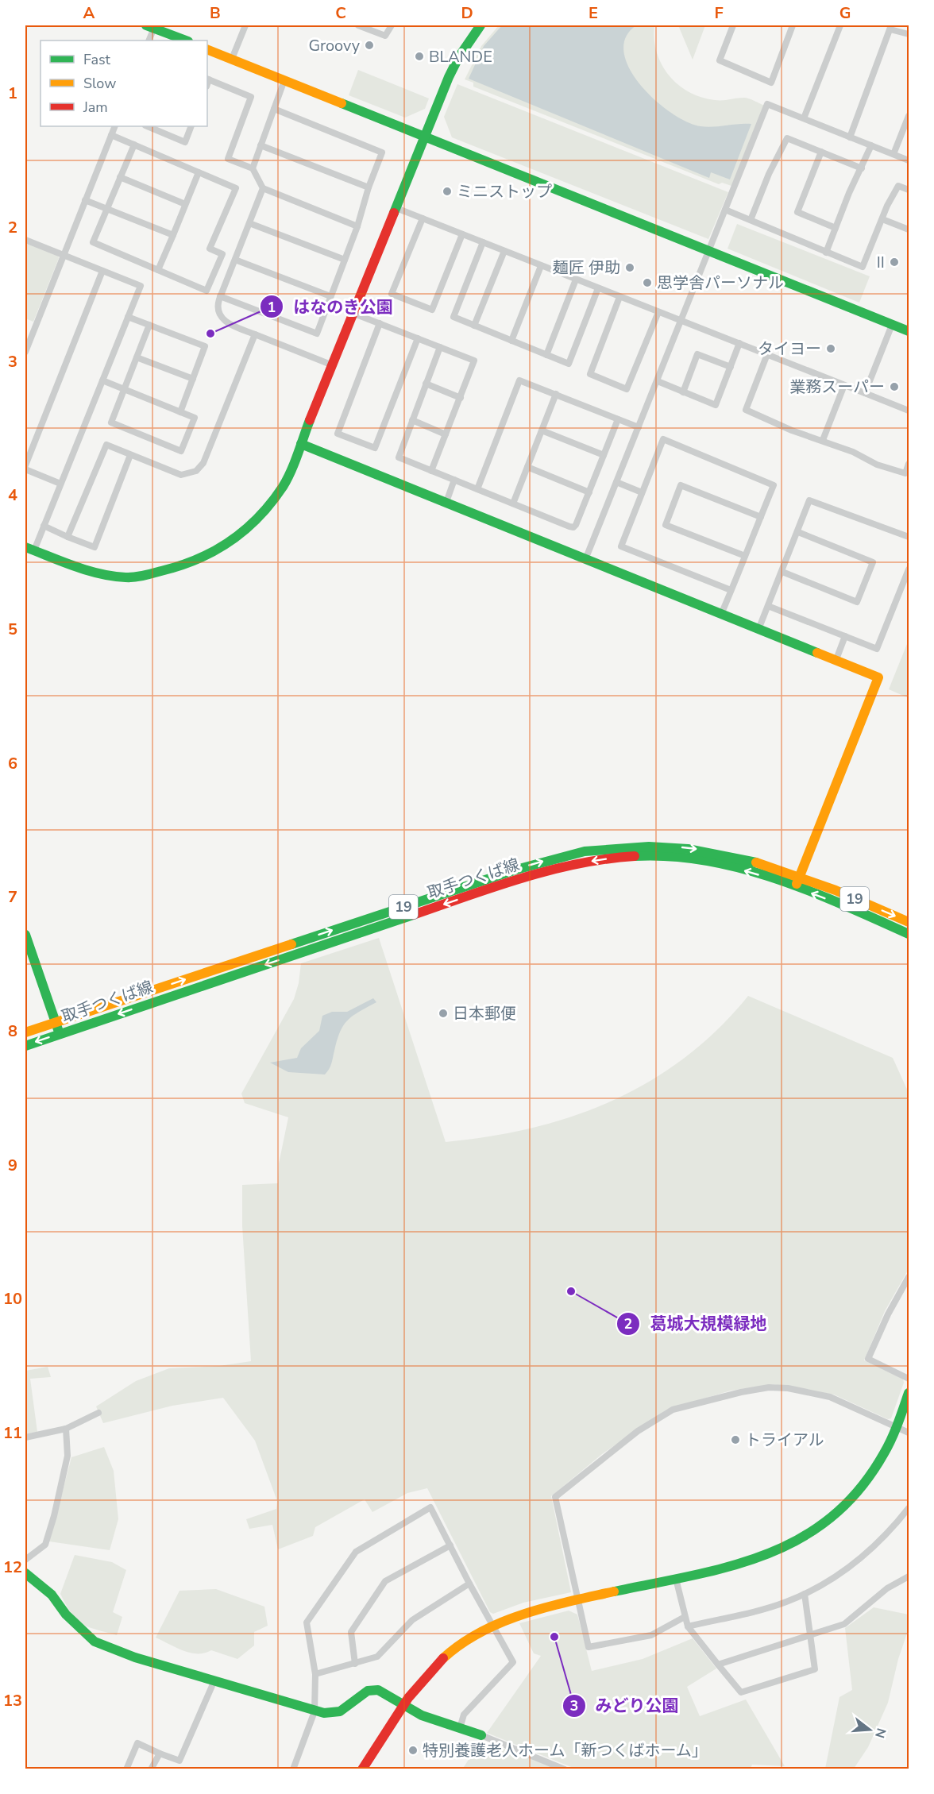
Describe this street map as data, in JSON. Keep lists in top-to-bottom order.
{
  "streets": {
    "street": ["取手つくば線", "19"]
  },
  "places": [
    "Groovy",
    "BLANDE",
    "ミニストップ",
    "II",
    "麺匠 伊助",
    "思学舎パーソナル",
    "はなのき公園",
    "タイヨー",
    "業務スーパー",
    "日本郵便",
    "葛城大規模緑地",
    "トライアル",
    "みどり公園",
    "特別養護老人ホーム「新つくばホーム」"
  ],
  "legend": ["Fast", "Slow", "Jam"],
  "north": "right",
  "grid": {
    "columns": [
      "A",
      "B",
      "C",
      "D",
      "E",
      "F",
      "G"
    ],
    "rows": [
      "1",
      "2",
      "3",
      "4",
      "5",
      "6",
      "7",
      "8",
      "9",
      "10",
      "11",
      "12",
      "13"
    ]
  }
}
